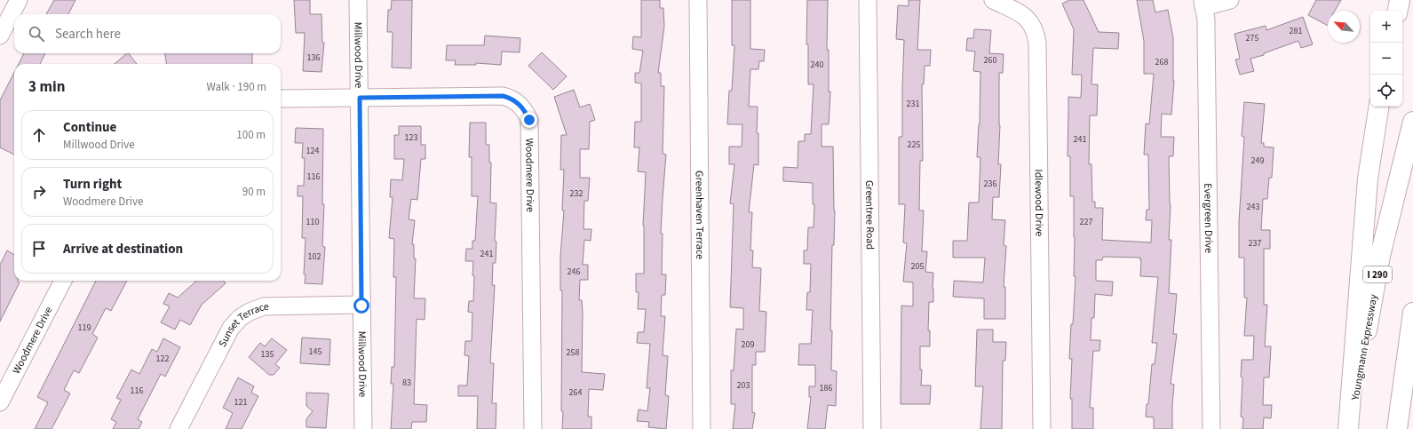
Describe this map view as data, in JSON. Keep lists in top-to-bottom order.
{
  "streets": {
    "highway": ["I 290", "Youngmann Expressway"],
    "street": [
      "Millwood Drive",
      "Woodmere Drive",
      "Idlewood Drive",
      "Greentree Road",
      "Greenhaven Terrace",
      "Evergreen Drive",
      "Sunset Terrace"
    ]
  },
  "crossings": [
    ["Millwood Drive", "Woodmere Drive"],
    ["Millwood Drive", "Sunset Terrace"]
  ],
  "house_numbers": [
    "281",
    "275",
    "136",
    "260",
    "268",
    "240",
    "231",
    "123",
    "241",
    "225",
    "124",
    "249",
    "116",
    "236",
    "232",
    "243",
    "110",
    "227",
    "237",
    "241",
    "102",
    "205",
    "246",
    "119",
    "209",
    "145",
    "258",
    "135",
    "122",
    "83",
    "203",
    "186",
    "116",
    "264",
    "121"
  ],
  "north": "top left",
  "page": {
    "map_buttons": ["+", "−"],
    "search": "Search here",
    "heading": ["3 min", "Walk · 190 m"],
    "list": [
      ["Continue", "Millwood Drive", "100 m"],
      ["Turn right", "Woodmere Drive", "90 m"],
      "Arrive at destination"
    ]
  }
}
